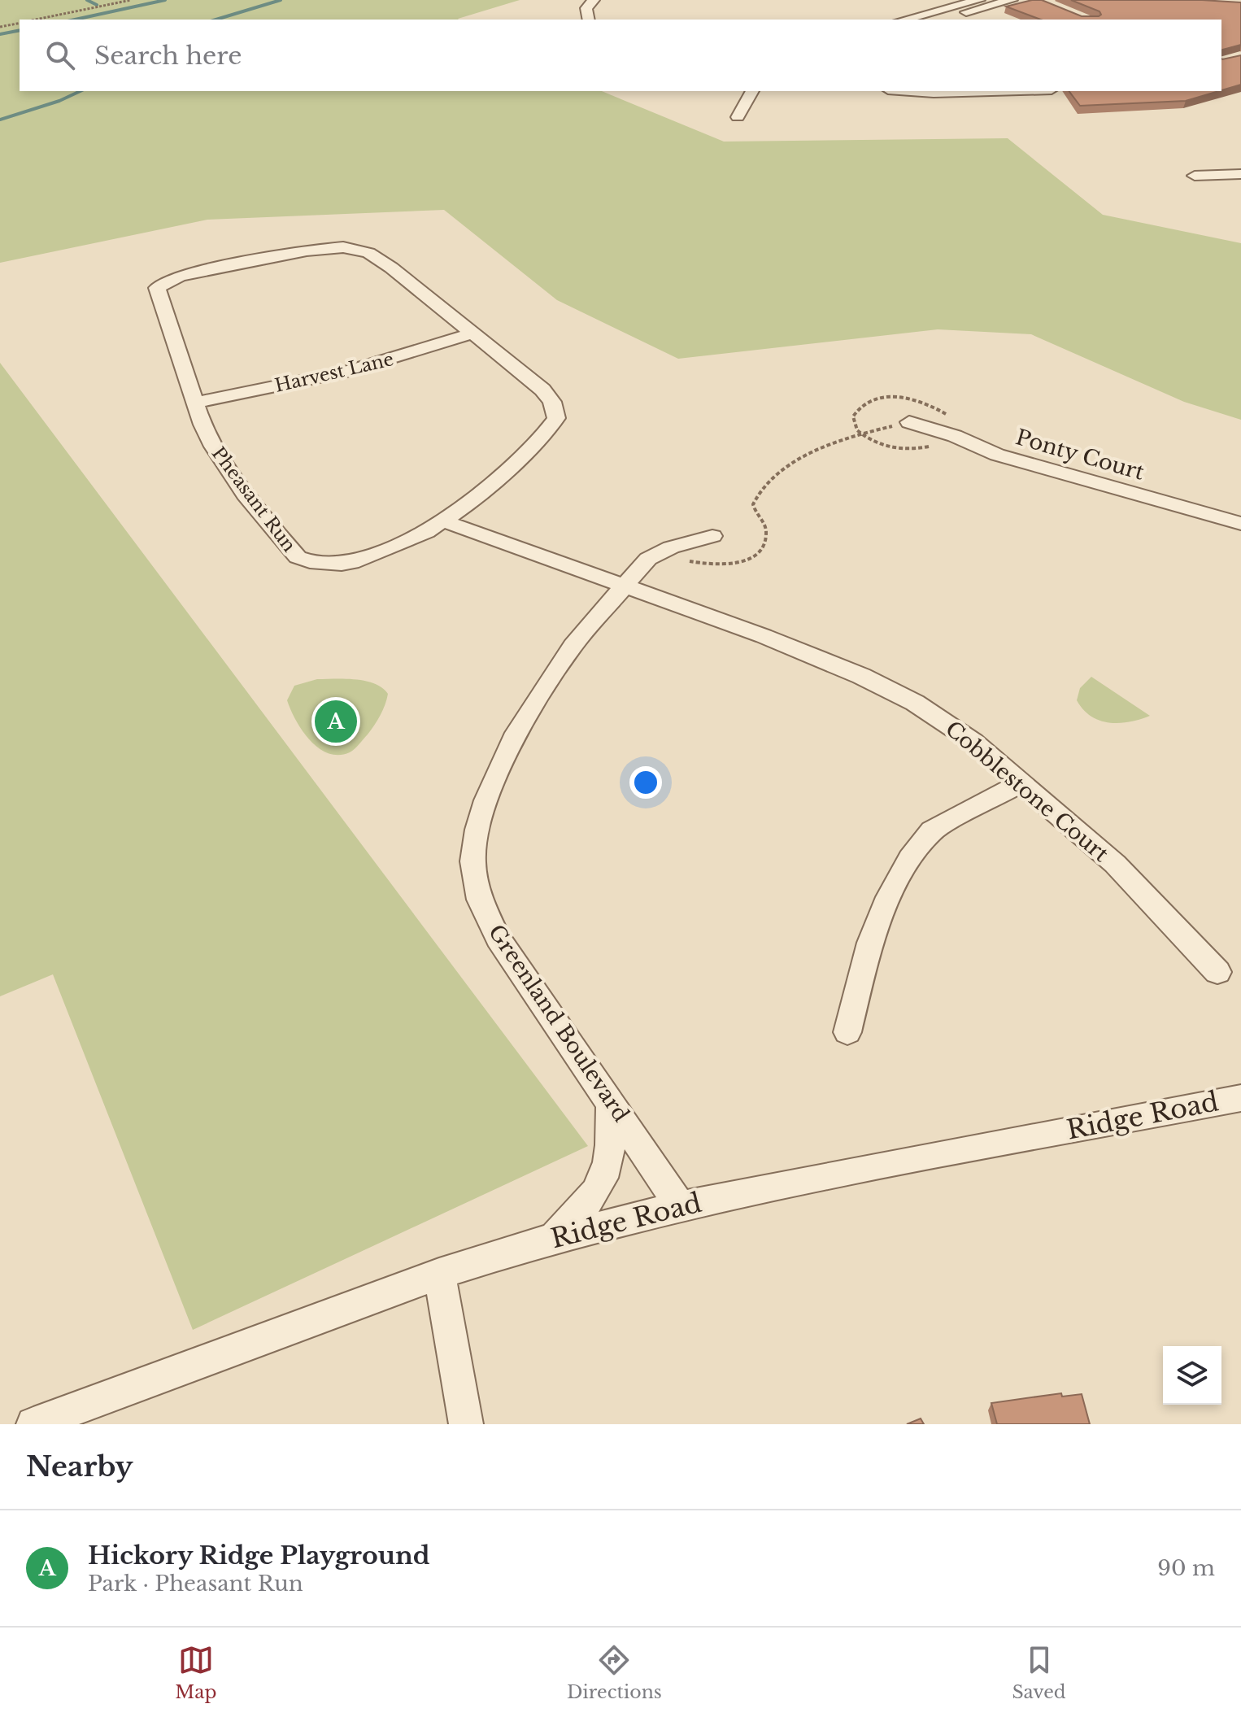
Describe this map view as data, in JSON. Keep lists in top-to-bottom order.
{
  "streets": {
    "street": [
      "Harvest Lane",
      "Ponty Court",
      "Pheasant Run",
      "Cobblestone Court",
      "Greenland Boulevard",
      "Ridge Road"
    ]
  },
  "crossings": [
    ["Harvest Lane", "Pheasant Run"],
    ["Pheasant Run", "Cobblestone Court"],
    ["Cobblestone Court", "Greenland Boulevard"],
    ["Greenland Boulevard", "Ridge Road"]
  ],
  "page": {
    "search": "Search here",
    "pins": "A",
    "heading": "Nearby",
    "list": [
      {
        "mark": "A",
        "name": "Hickory Ridge Playground",
        "note": "Park · Pheasant Run",
        "value": "90 m"
      }
    ],
    "nav": ["Map", "Directions", "Saved"]
  }
}
